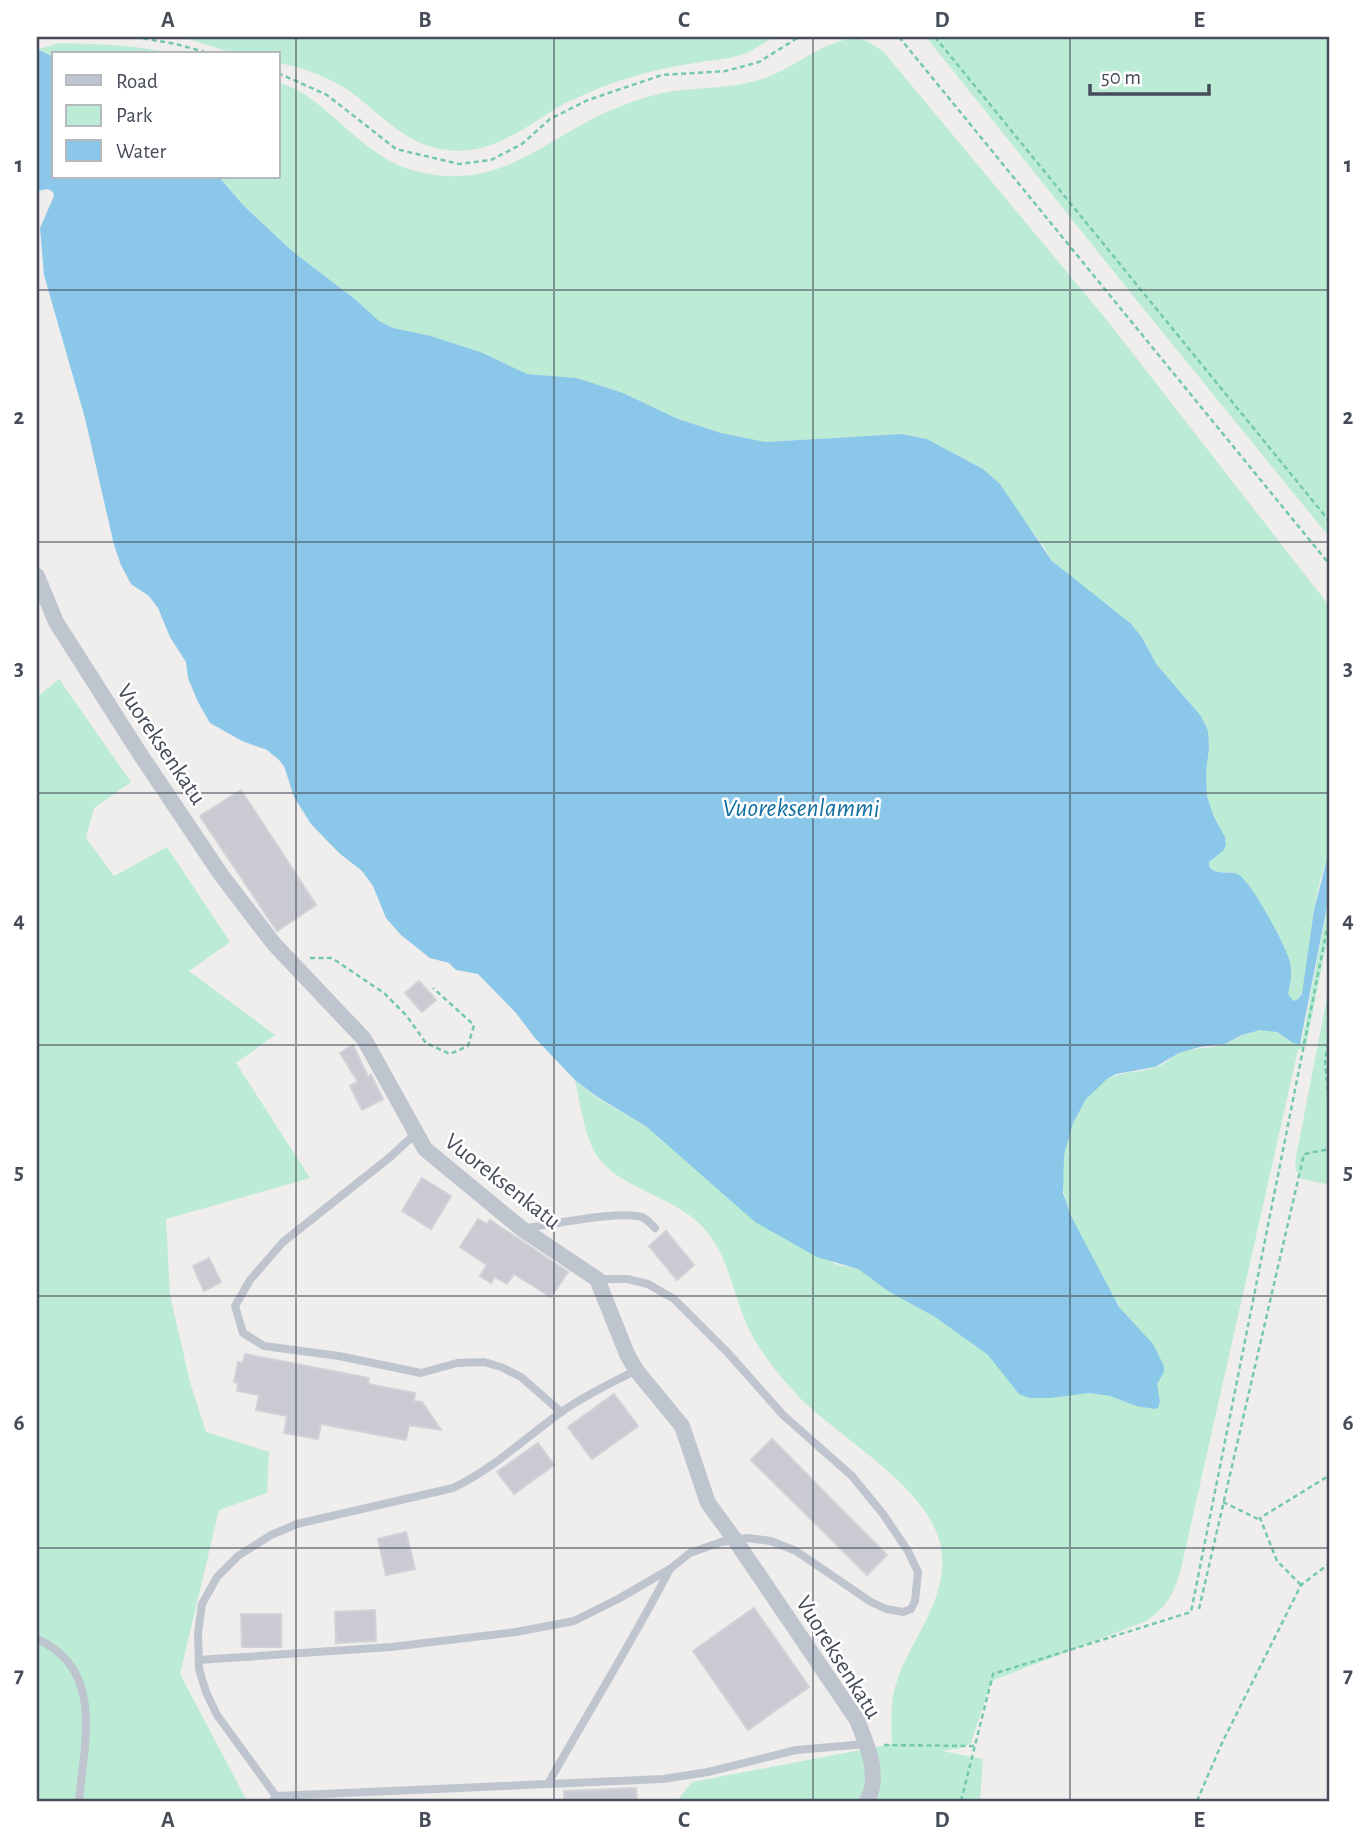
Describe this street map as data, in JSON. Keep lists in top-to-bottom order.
{
  "streets": {
    "street": ["Vuoreksenkatu"]
  },
  "water": ["Vuoreksenlammi"],
  "legend": ["Road", "Park", "Water"],
  "scale_bar": "50 m",
  "grid": {
    "columns": [
      "A",
      "B",
      "C",
      "D",
      "E"
    ],
    "rows": [
      "1",
      "2",
      "3",
      "4",
      "5",
      "6",
      "7"
    ]
  }
}
